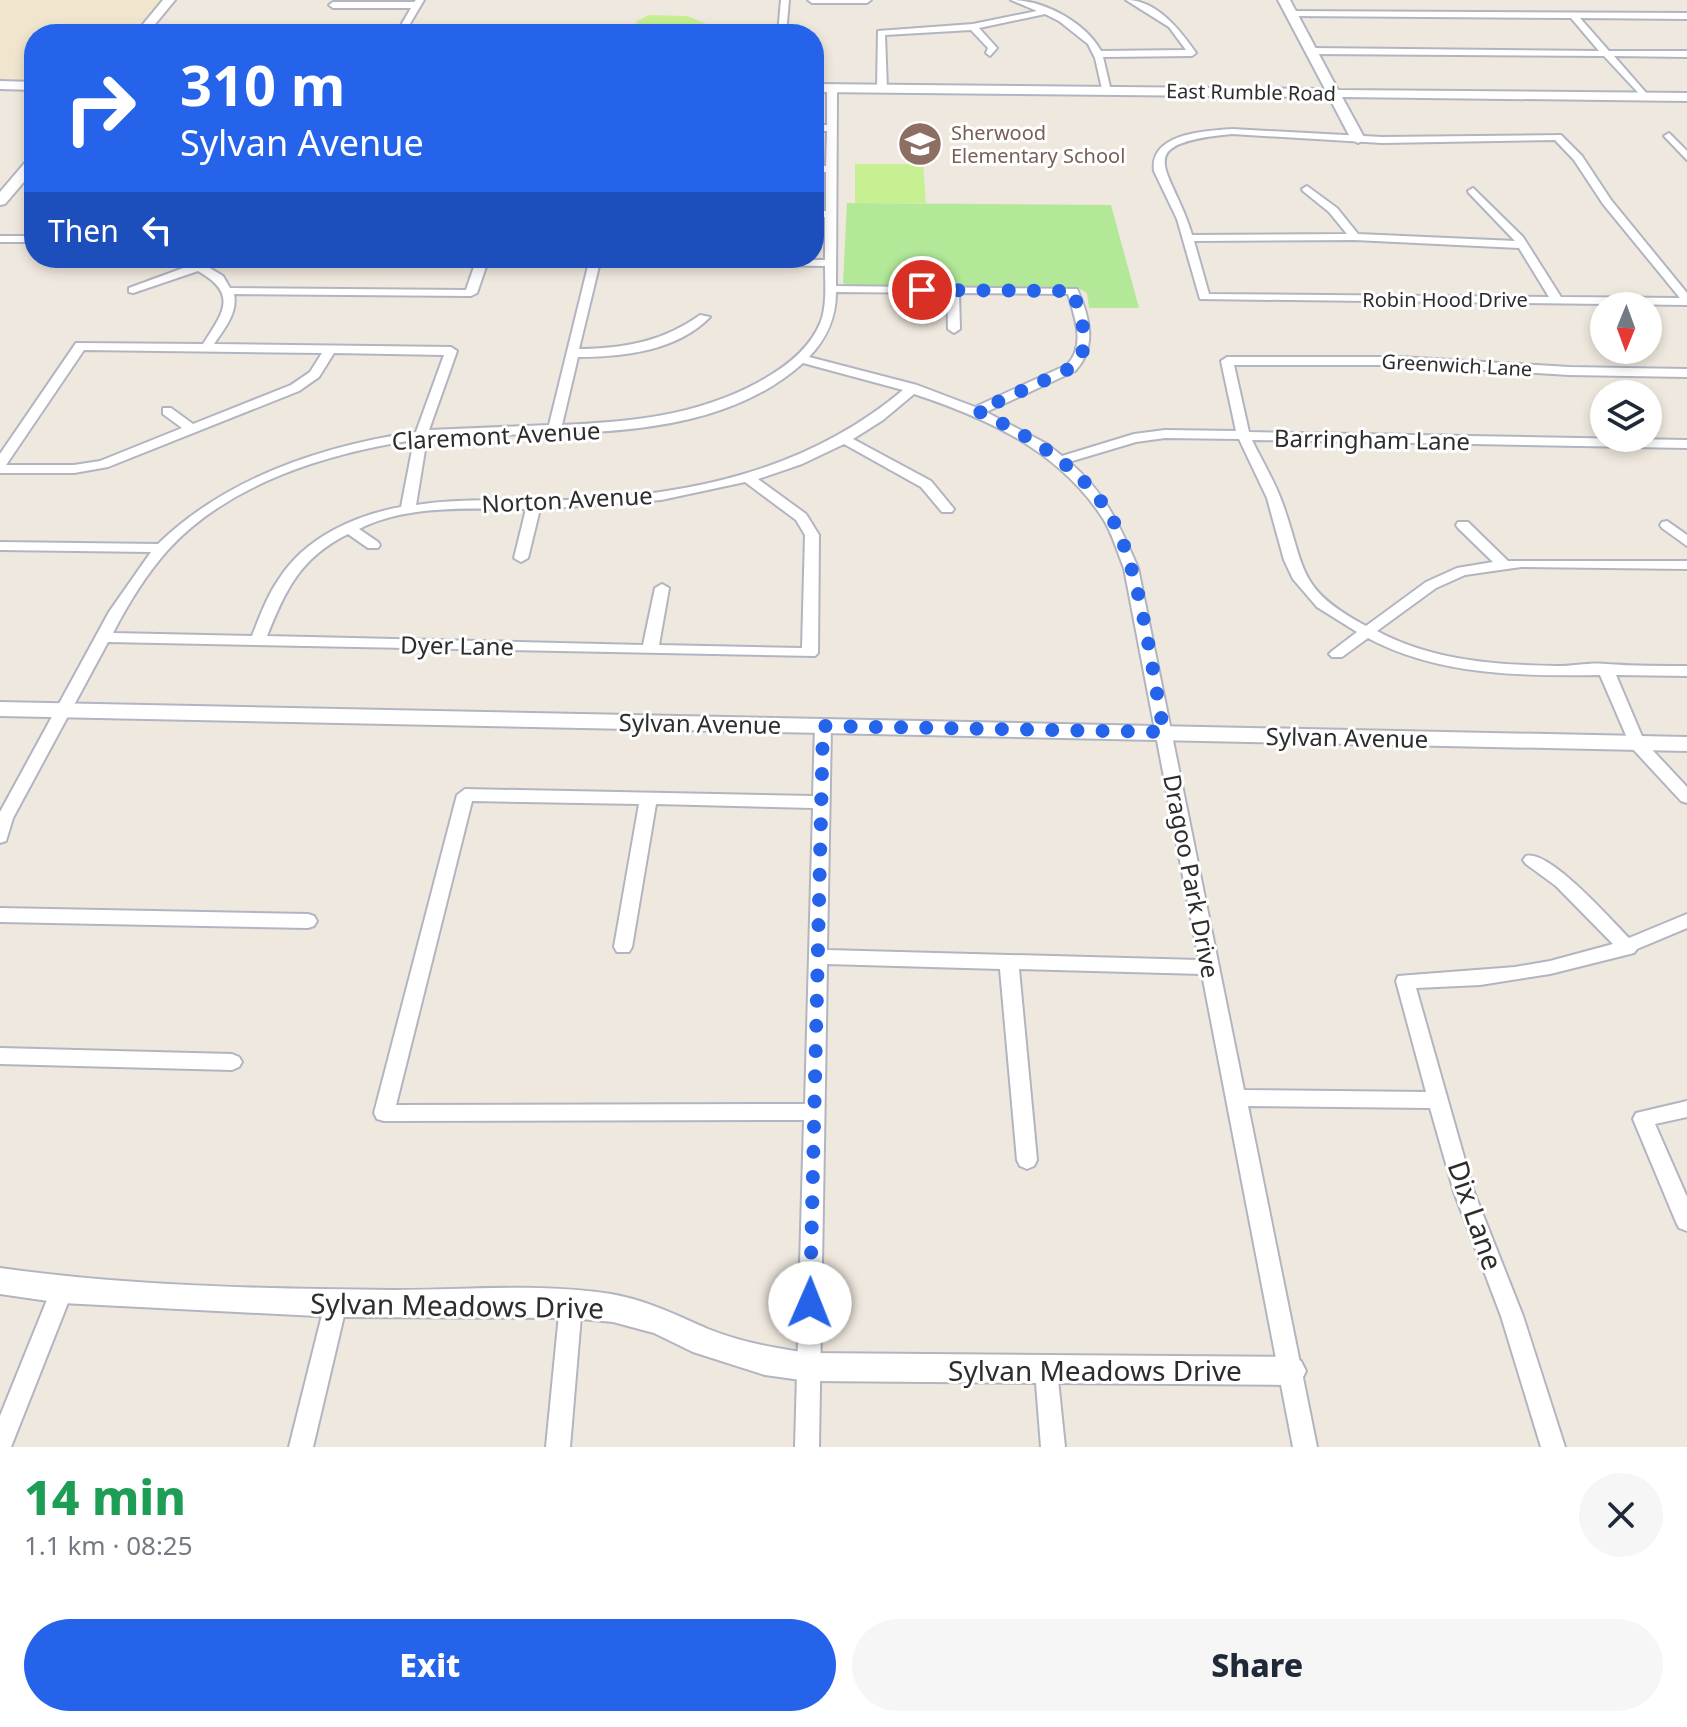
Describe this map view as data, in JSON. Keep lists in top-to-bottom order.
{
  "streets": {
    "street": [
      "East Rumble Road",
      "Robin Hood Drive",
      "Greenwich Lane",
      "Claremont Avenue",
      "Barringham Lane",
      "Norton Avenue",
      "Dyer Lane",
      "Sylvan Avenue",
      "Dragoo Park Drive",
      "Dix Lane",
      "Sylvan Meadows Drive"
    ]
  },
  "crossings": [
    ["East Rumble Road", "Claremont Avenue"],
    ["Greenwich Lane", "Barringham Lane"],
    ["Claremont Avenue", "Dyer Lane"],
    ["Claremont Avenue", "Sylvan Avenue"],
    ["Claremont Avenue", "Dragoo Park Drive"],
    ["Barringham Lane", "Dragoo Park Drive"],
    ["Norton Avenue", "Dyer Lane"],
    ["Norton Avenue", "Dragoo Park Drive"],
    ["Sylvan Avenue", "Dragoo Park Drive"],
    ["Dragoo Park Drive", "Sylvan Meadows Drive"]
  ],
  "places": {
    "school or university": ["Sherwood Elementary School"]
  },
  "north": "bottom",
  "page": {
    "turn": ["310 m", "Sylvan Avenue"],
    "then": "Then",
    "heading": ["14 min", "1.1 km · 08:25"],
    "buttons": ["Exit", "Share"]
  }
}
